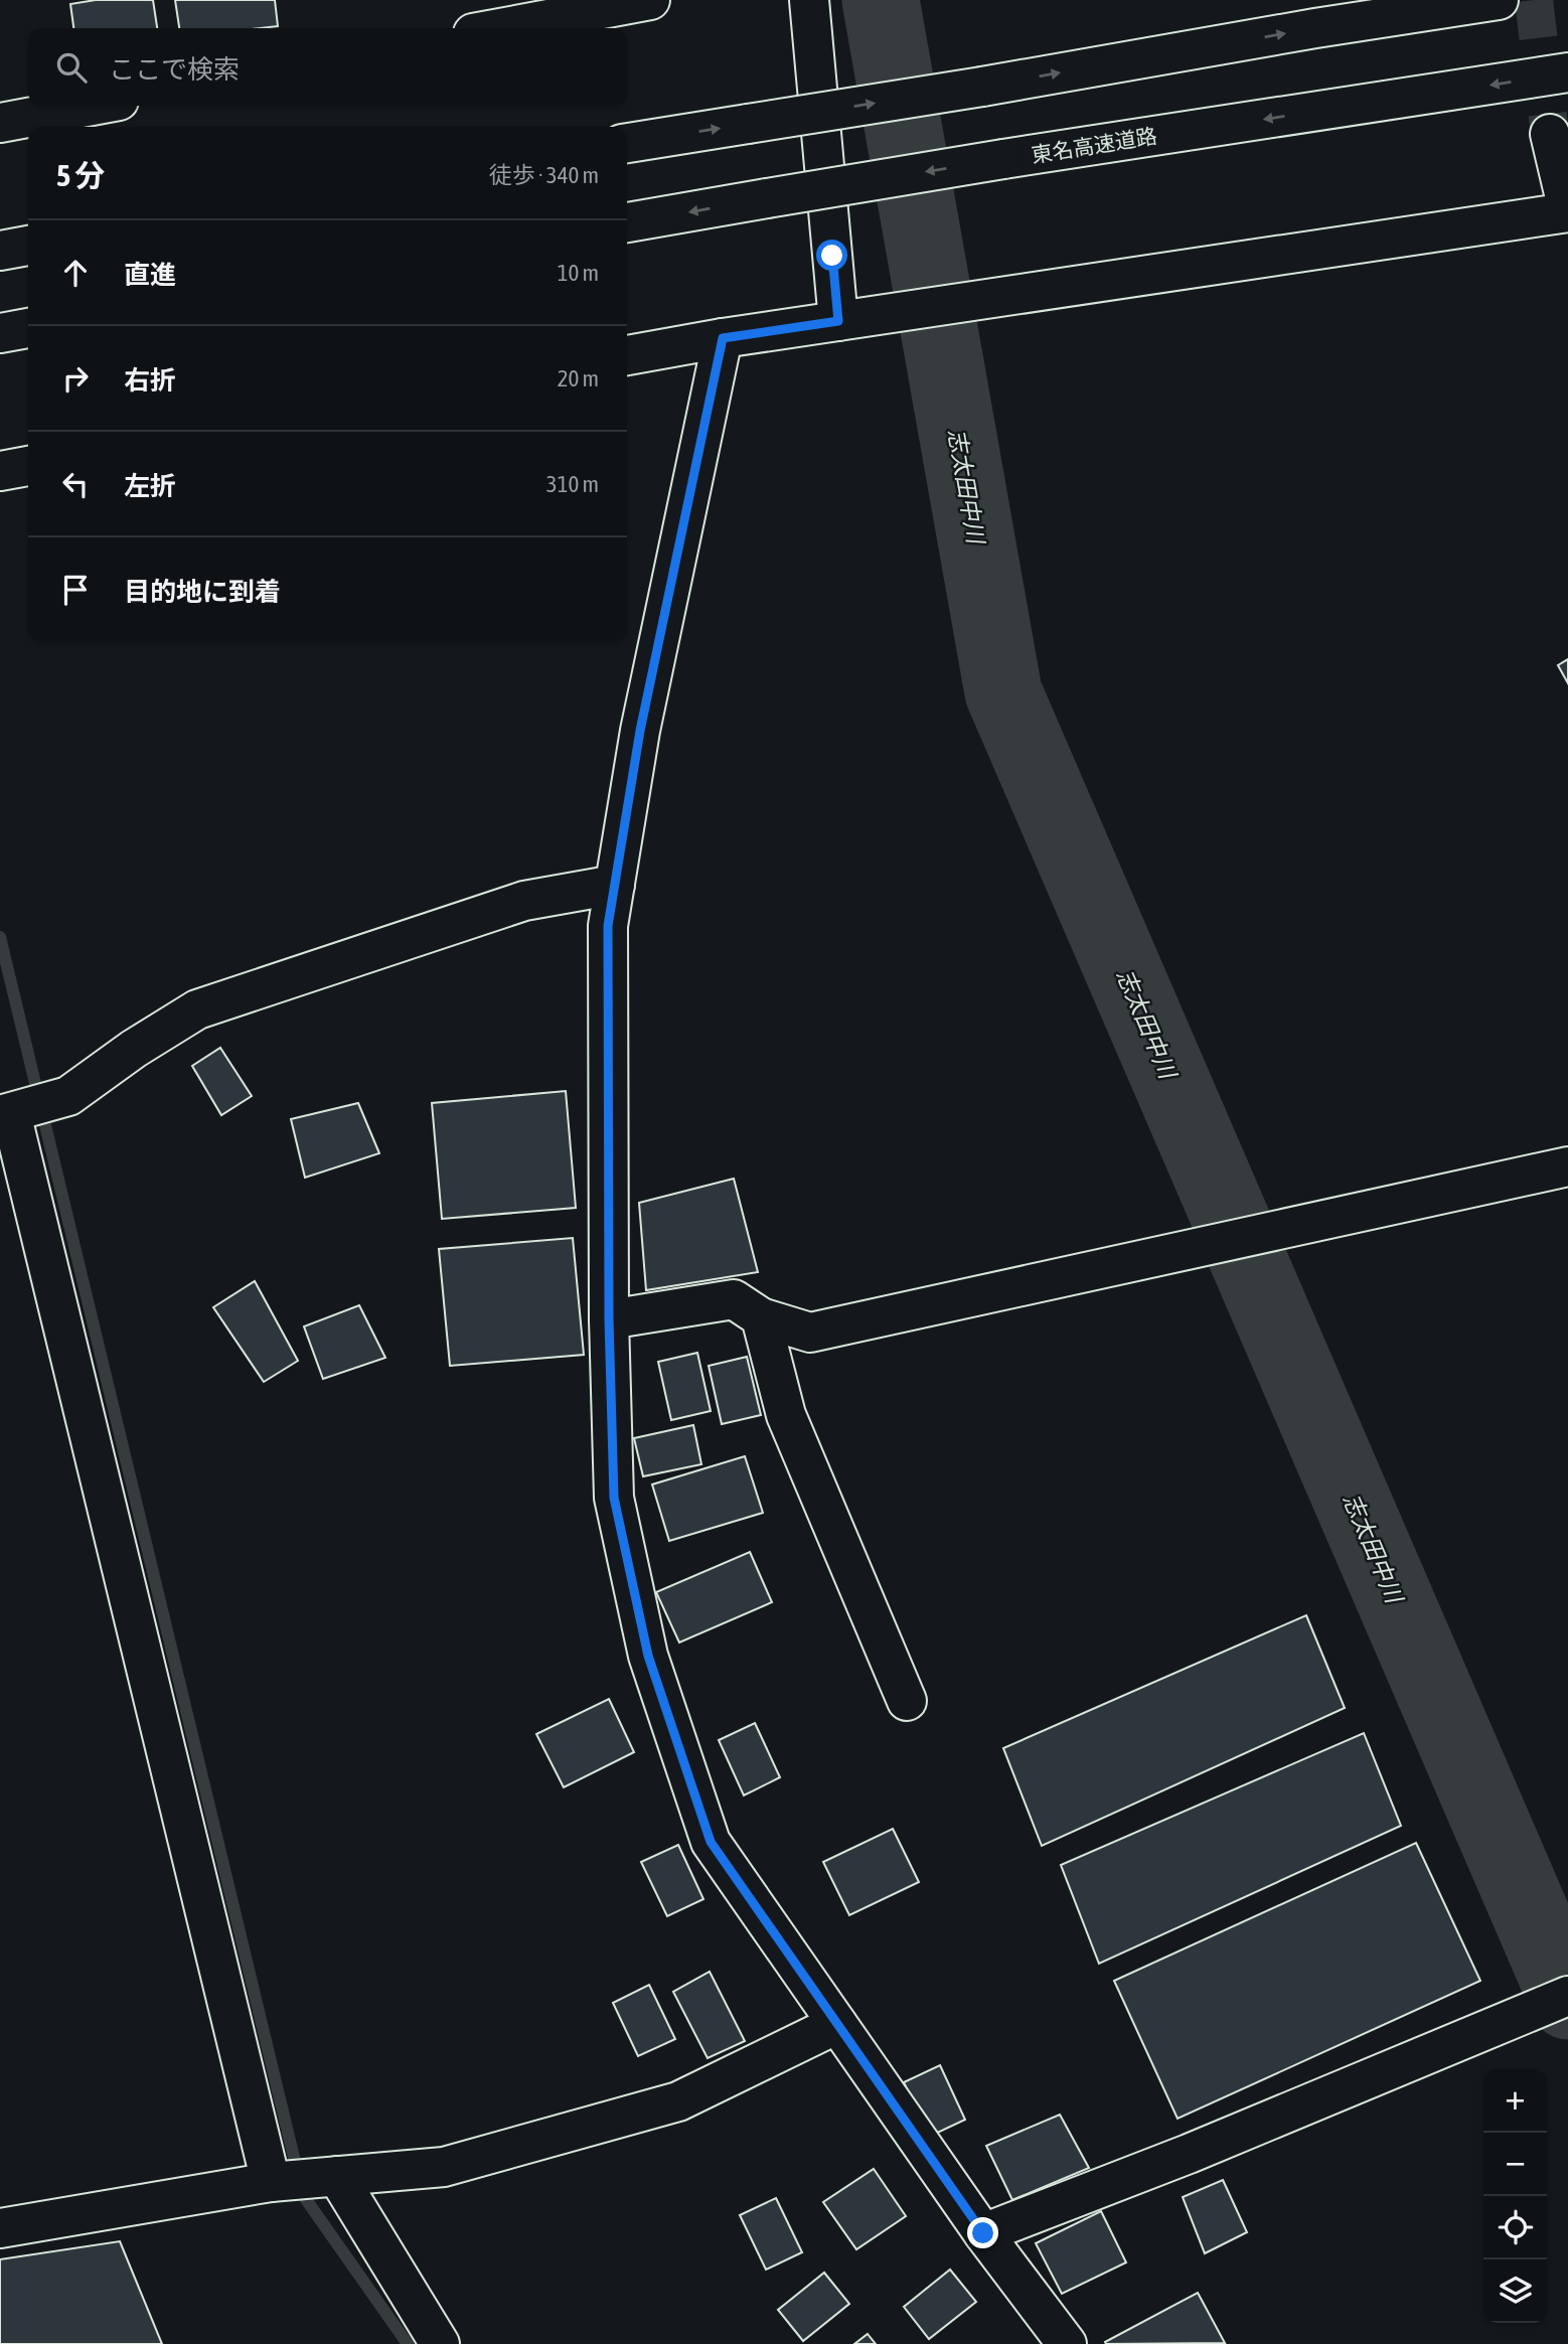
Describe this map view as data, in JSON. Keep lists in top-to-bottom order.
{
  "streets": {
    "main road": ["東名高速道路"]
  },
  "water": ["志太田中川"],
  "page": {
    "search": "ここで検索",
    "heading": ["5 分", "徒歩 · 340 m"],
    "list": [
      ["直進", "10 m"],
      ["右折", "20 m"],
      ["左折", "310 m"],
      "目的地に到着"
    ],
    "map_buttons": ["+", "−"]
  }
}
